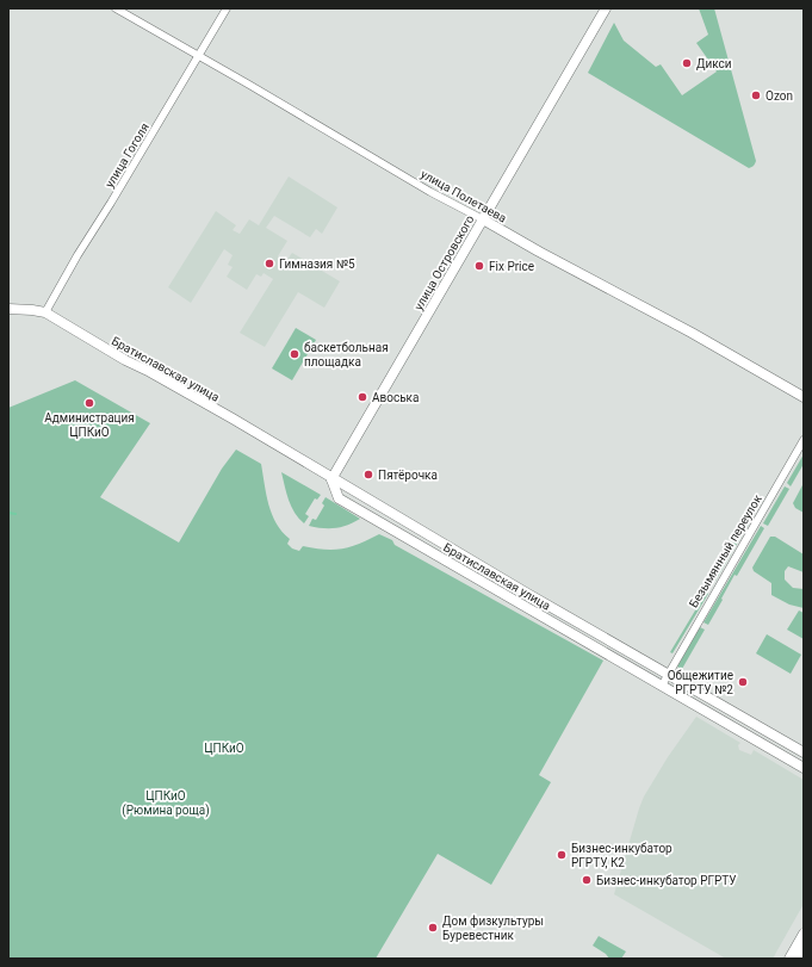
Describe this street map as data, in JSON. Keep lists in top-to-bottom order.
{
  "streets": {
    "street": [
      "улица Гоголя",
      "улица Полетаева",
      "улица Островского",
      "Братиславская улица",
      "Безымянный переулок"
    ]
  },
  "crossings": [
    ["улица Гоголя", "улица Полетаева"],
    ["улица Гоголя", "Братиславская улица"],
    ["улица Полетаева", "улица Островского"],
    ["улица Островского", "Братиславская улица"],
    ["Братиславская улица", "Безымянный переулок"]
  ],
  "parks": ["ЦПКиО", "ЦПКиО (Рюмина роща)"],
  "places": [
    "Дикси",
    "Ozon",
    "Гимназия №5",
    "Fix Price",
    "баскетбольная площадка",
    "Авоська",
    "Администрация ЦПКиО",
    "Пятёрочка",
    "Общежитие РГРТУ №2",
    "Бизнес-инкубатор РГРТУ, К2",
    "Бизнес-инкубатор РГРТУ",
    "Дом физкультуры Буревестник"
  ]
}
